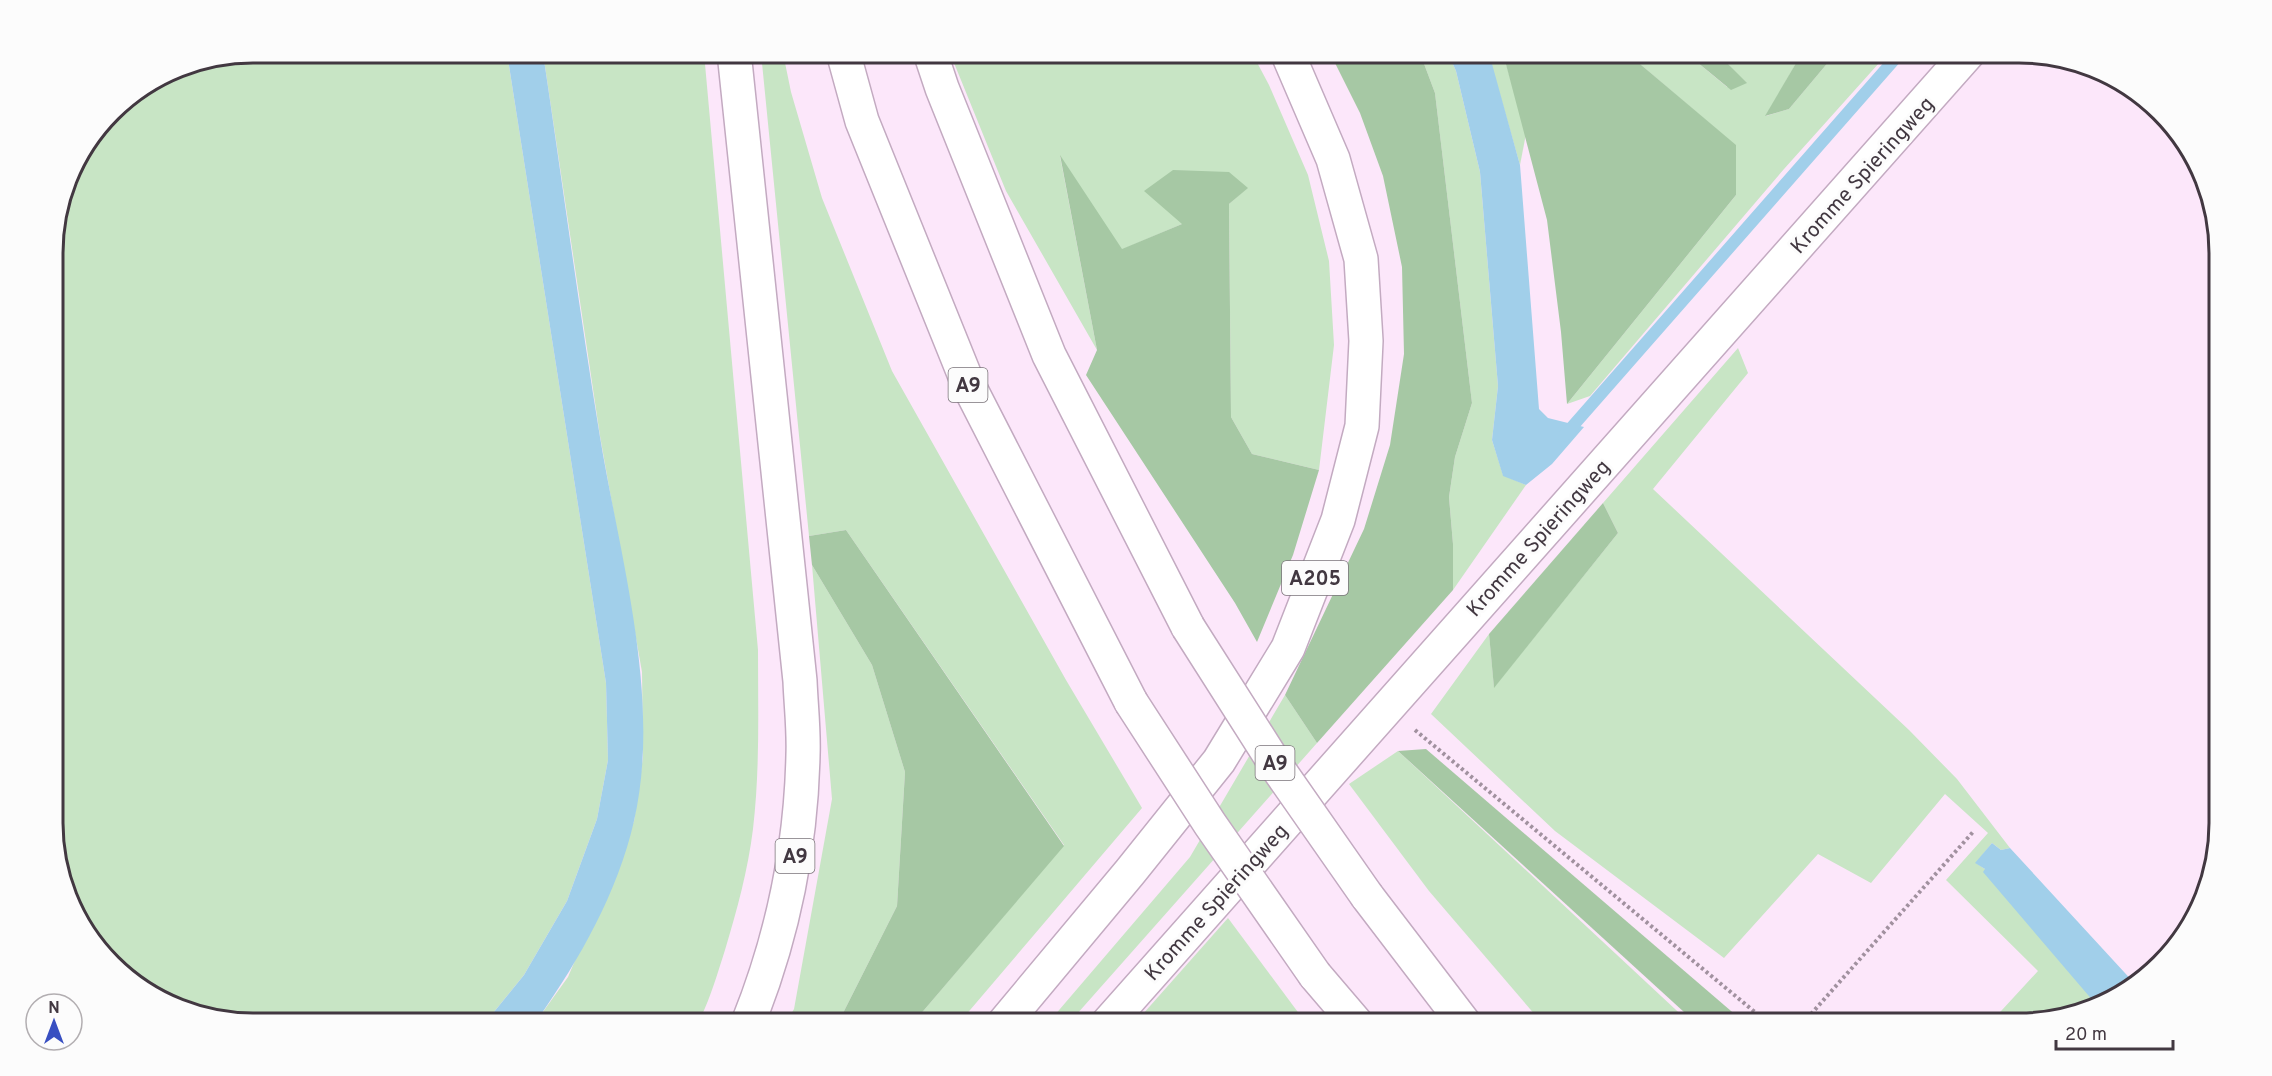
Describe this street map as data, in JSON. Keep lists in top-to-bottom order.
{
  "streets": {
    "main road": ["Kromme Spieringweg", "A9", "A205"]
  },
  "scale_bar": "20 m",
  "north": "top"
}
